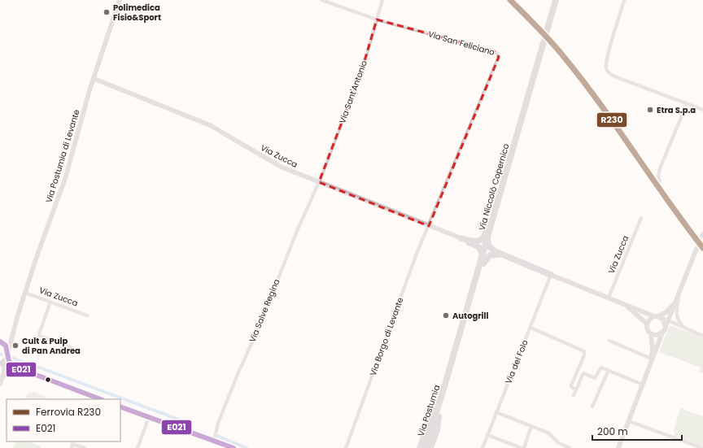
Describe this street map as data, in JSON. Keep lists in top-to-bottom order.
{
  "streets": {
    "highway": ["Via Niccolò Copernico", "Via Postumia"],
    "street": [
      "Via San Feliciano",
      "Via Sant'Antonio",
      "Via Postumia di Levante",
      "Via Zucca",
      "Via Salve Regina",
      "Via Borgo di Levante",
      "Via del Folo"
    ]
  },
  "crossings": [
    ["Via San Feliciano", "Via Sant'Antonio"],
    ["Via San Feliciano", "Via Zucca"],
    ["Via San Feliciano", "Via Borgo di Levante"],
    ["Via Sant'Antonio", "Via Zucca"],
    ["Via Sant'Antonio", "Via Salve Regina"],
    ["Via Postumia di Levante", "Via Zucca"],
    ["Via Zucca", "Via Salve Regina"],
    ["Via Zucca", "Via Borgo di Levante"],
    ["Via Niccolò Copernico", "Via Postumia"]
  ],
  "places": [
    "Polimedica Fisio&Sport",
    "Etra S.p.a",
    "Autogrill",
    "Cult & Pulp di Pan Andrea"
  ],
  "lines": ["rail line R230", "transit line E021"],
  "legend": ["Ferrovia R230", "E021"],
  "scale_bar": "200 m"
}
